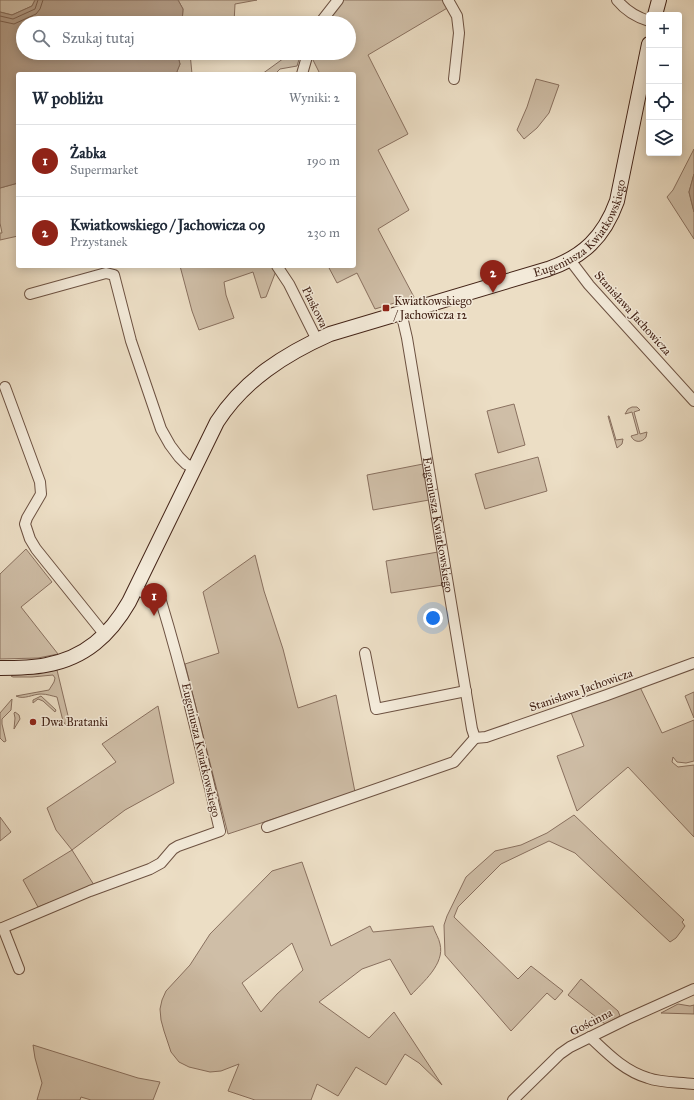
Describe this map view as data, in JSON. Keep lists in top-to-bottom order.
{
  "streets": {
    "street": [
      "Eugeniusza Kwiatkowskiego",
      "Piaskowa",
      "Stanisława Jachowicza",
      "Gościnna"
    ]
  },
  "crossings": [
    ["Eugeniusza Kwiatkowskiego", "Piaskowa"],
    ["Eugeniusza Kwiatkowskiego", "Stanisława Jachowicza"]
  ],
  "places": {
    "transit": ["Kwiatkowskiego / Jachowicza 12"],
    "other": ["Dwa Bratanki"]
  },
  "page": {
    "map_buttons": ["+", "−"],
    "search": "Szukaj tutaj",
    "heading": ["W pobliżu", "Wyniki: 2"],
    "list": [
      {
        "mark": "1",
        "name": "Żabka",
        "note": "Supermarket",
        "value": "190 m"
      },
      {
        "mark": "2",
        "name": "Kwiatkowskiego / Jachowicza 09",
        "note": "Przystanek",
        "value": "230 m"
      }
    ],
    "pins": ["2", "1"]
  }
}
